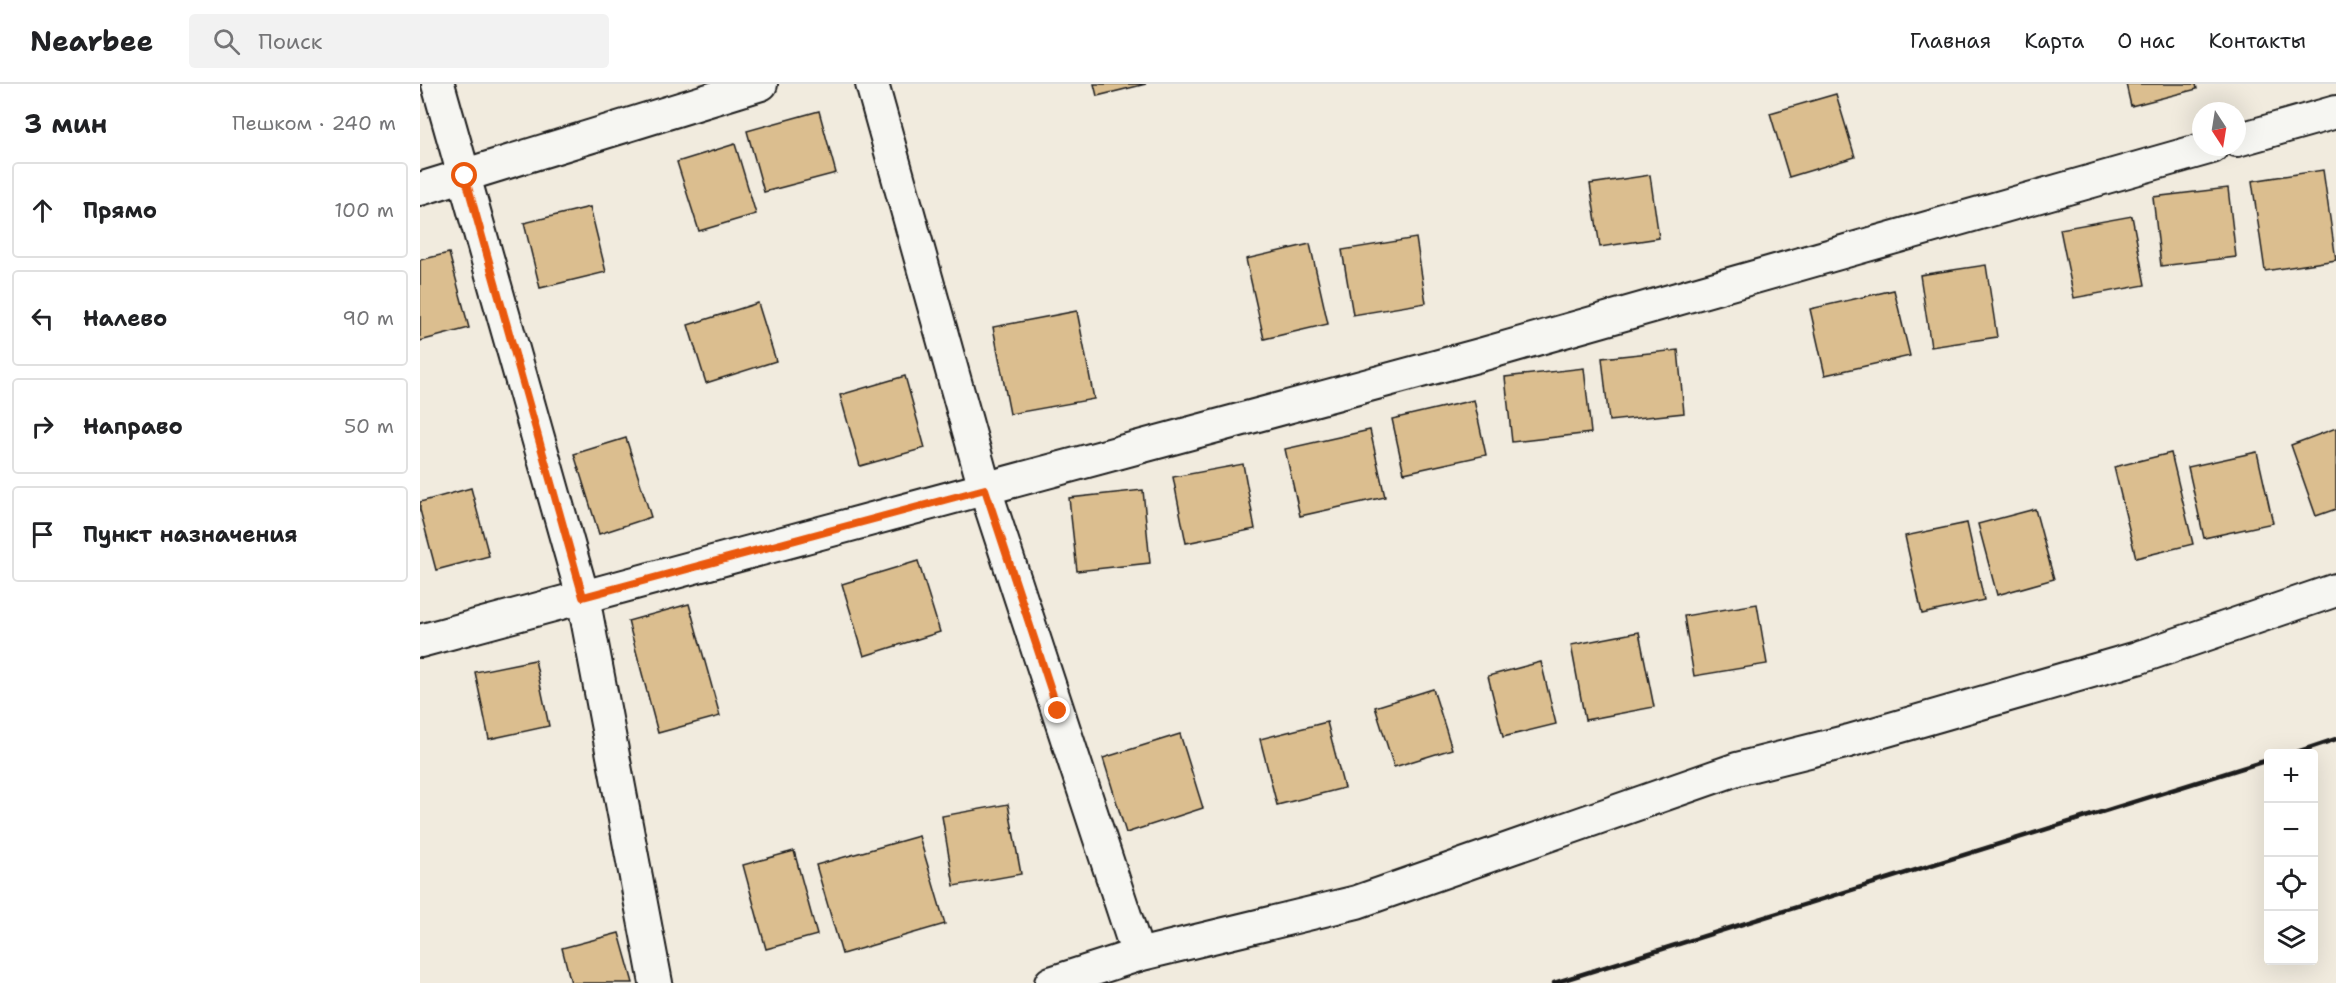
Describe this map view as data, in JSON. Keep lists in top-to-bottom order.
{
  "north": "bottom",
  "page": {
    "header": "Nearbee",
    "search": "Поиск",
    "nav": [
      "Главная",
      "Карта",
      "О нас",
      "Контакты"
    ],
    "heading": ["3 мин", "Пешком · 240 m"],
    "list": [
      ["Прямо", "100 m"],
      ["Налево", "90 m"],
      ["Направо", "50 m"],
      "Пункт назначения"
    ],
    "map_buttons": ["+", "−"]
  }
}
